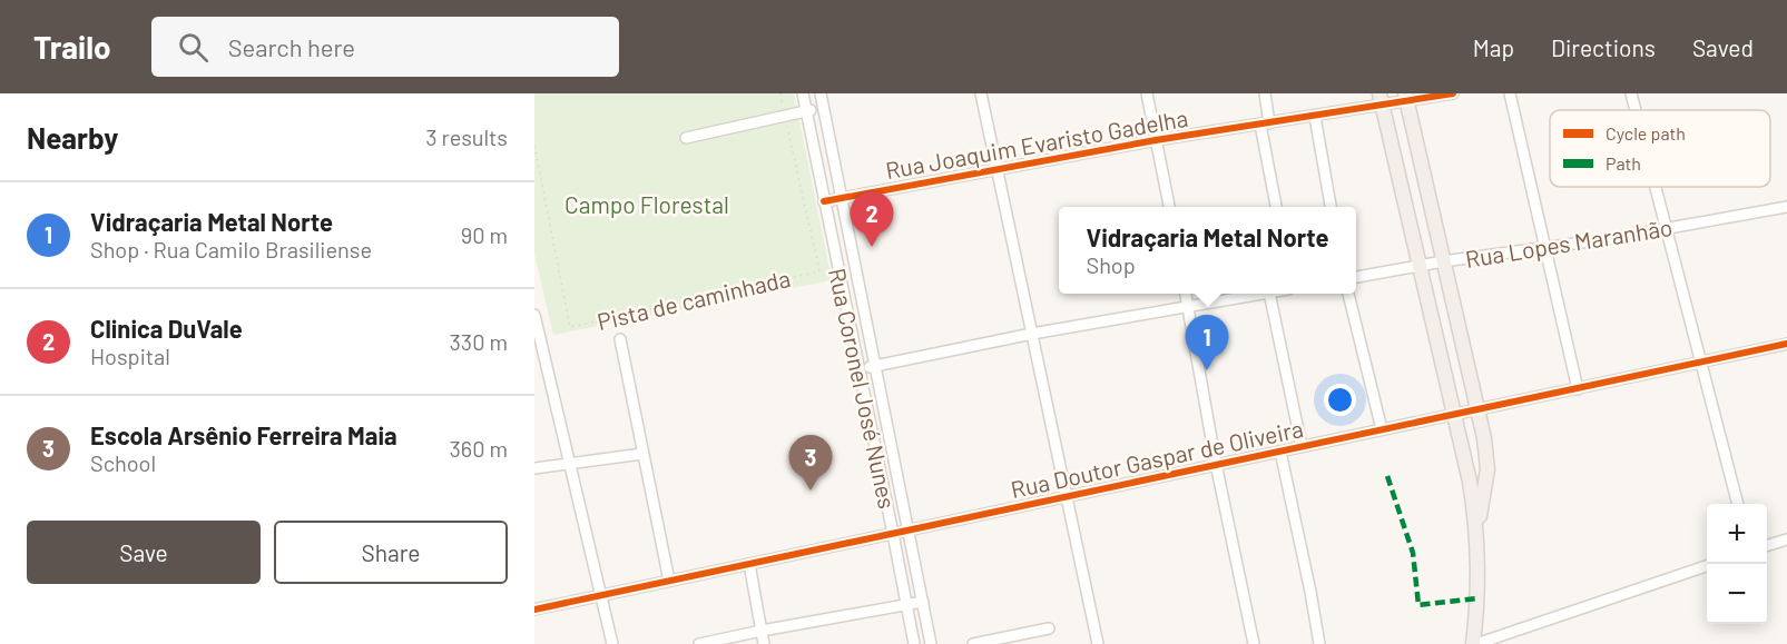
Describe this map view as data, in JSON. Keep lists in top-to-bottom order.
{
  "streets": {
    "street": [
      "Rua Joaquim Evaristo Gadelha",
      "Rua Lopes Maranhão",
      "Rua Coronel José Nunes",
      "Rua Doutor Gaspar de Oliveira"
    ],
    "path": ["Pista de caminhada"]
  },
  "crossings": [
    ["Rua Joaquim Evaristo Gadelha", "Rua Coronel José Nunes"],
    ["Rua Coronel José Nunes", "Rua Doutor Gaspar de Oliveira"]
  ],
  "parks": ["Campo Florestal"],
  "legend": ["Cycle path", "Path"],
  "page": {
    "header": "Trailo",
    "search": "Search here",
    "nav": ["Map", "Directions", "Saved"],
    "heading": ["Nearby", "3 results"],
    "list": [
      {
        "mark": "1",
        "name": "Vidraçaria Metal Norte",
        "note": "Shop · Rua Camilo Brasiliense",
        "value": "90 m"
      },
      {
        "mark": "2",
        "name": "Clinica DuVale",
        "note": "Hospital",
        "value": "330 m"
      },
      {
        "mark": "3",
        "name": "Escola Arsênio Ferreira Maia",
        "note": "School",
        "value": "360 m"
      }
    ],
    "pins": ["2", "1", "3"],
    "popup": ["Vidraçaria Metal Norte", "Shop"],
    "buttons": ["Save", "Share"],
    "map_buttons": ["+", "−"]
  }
}
